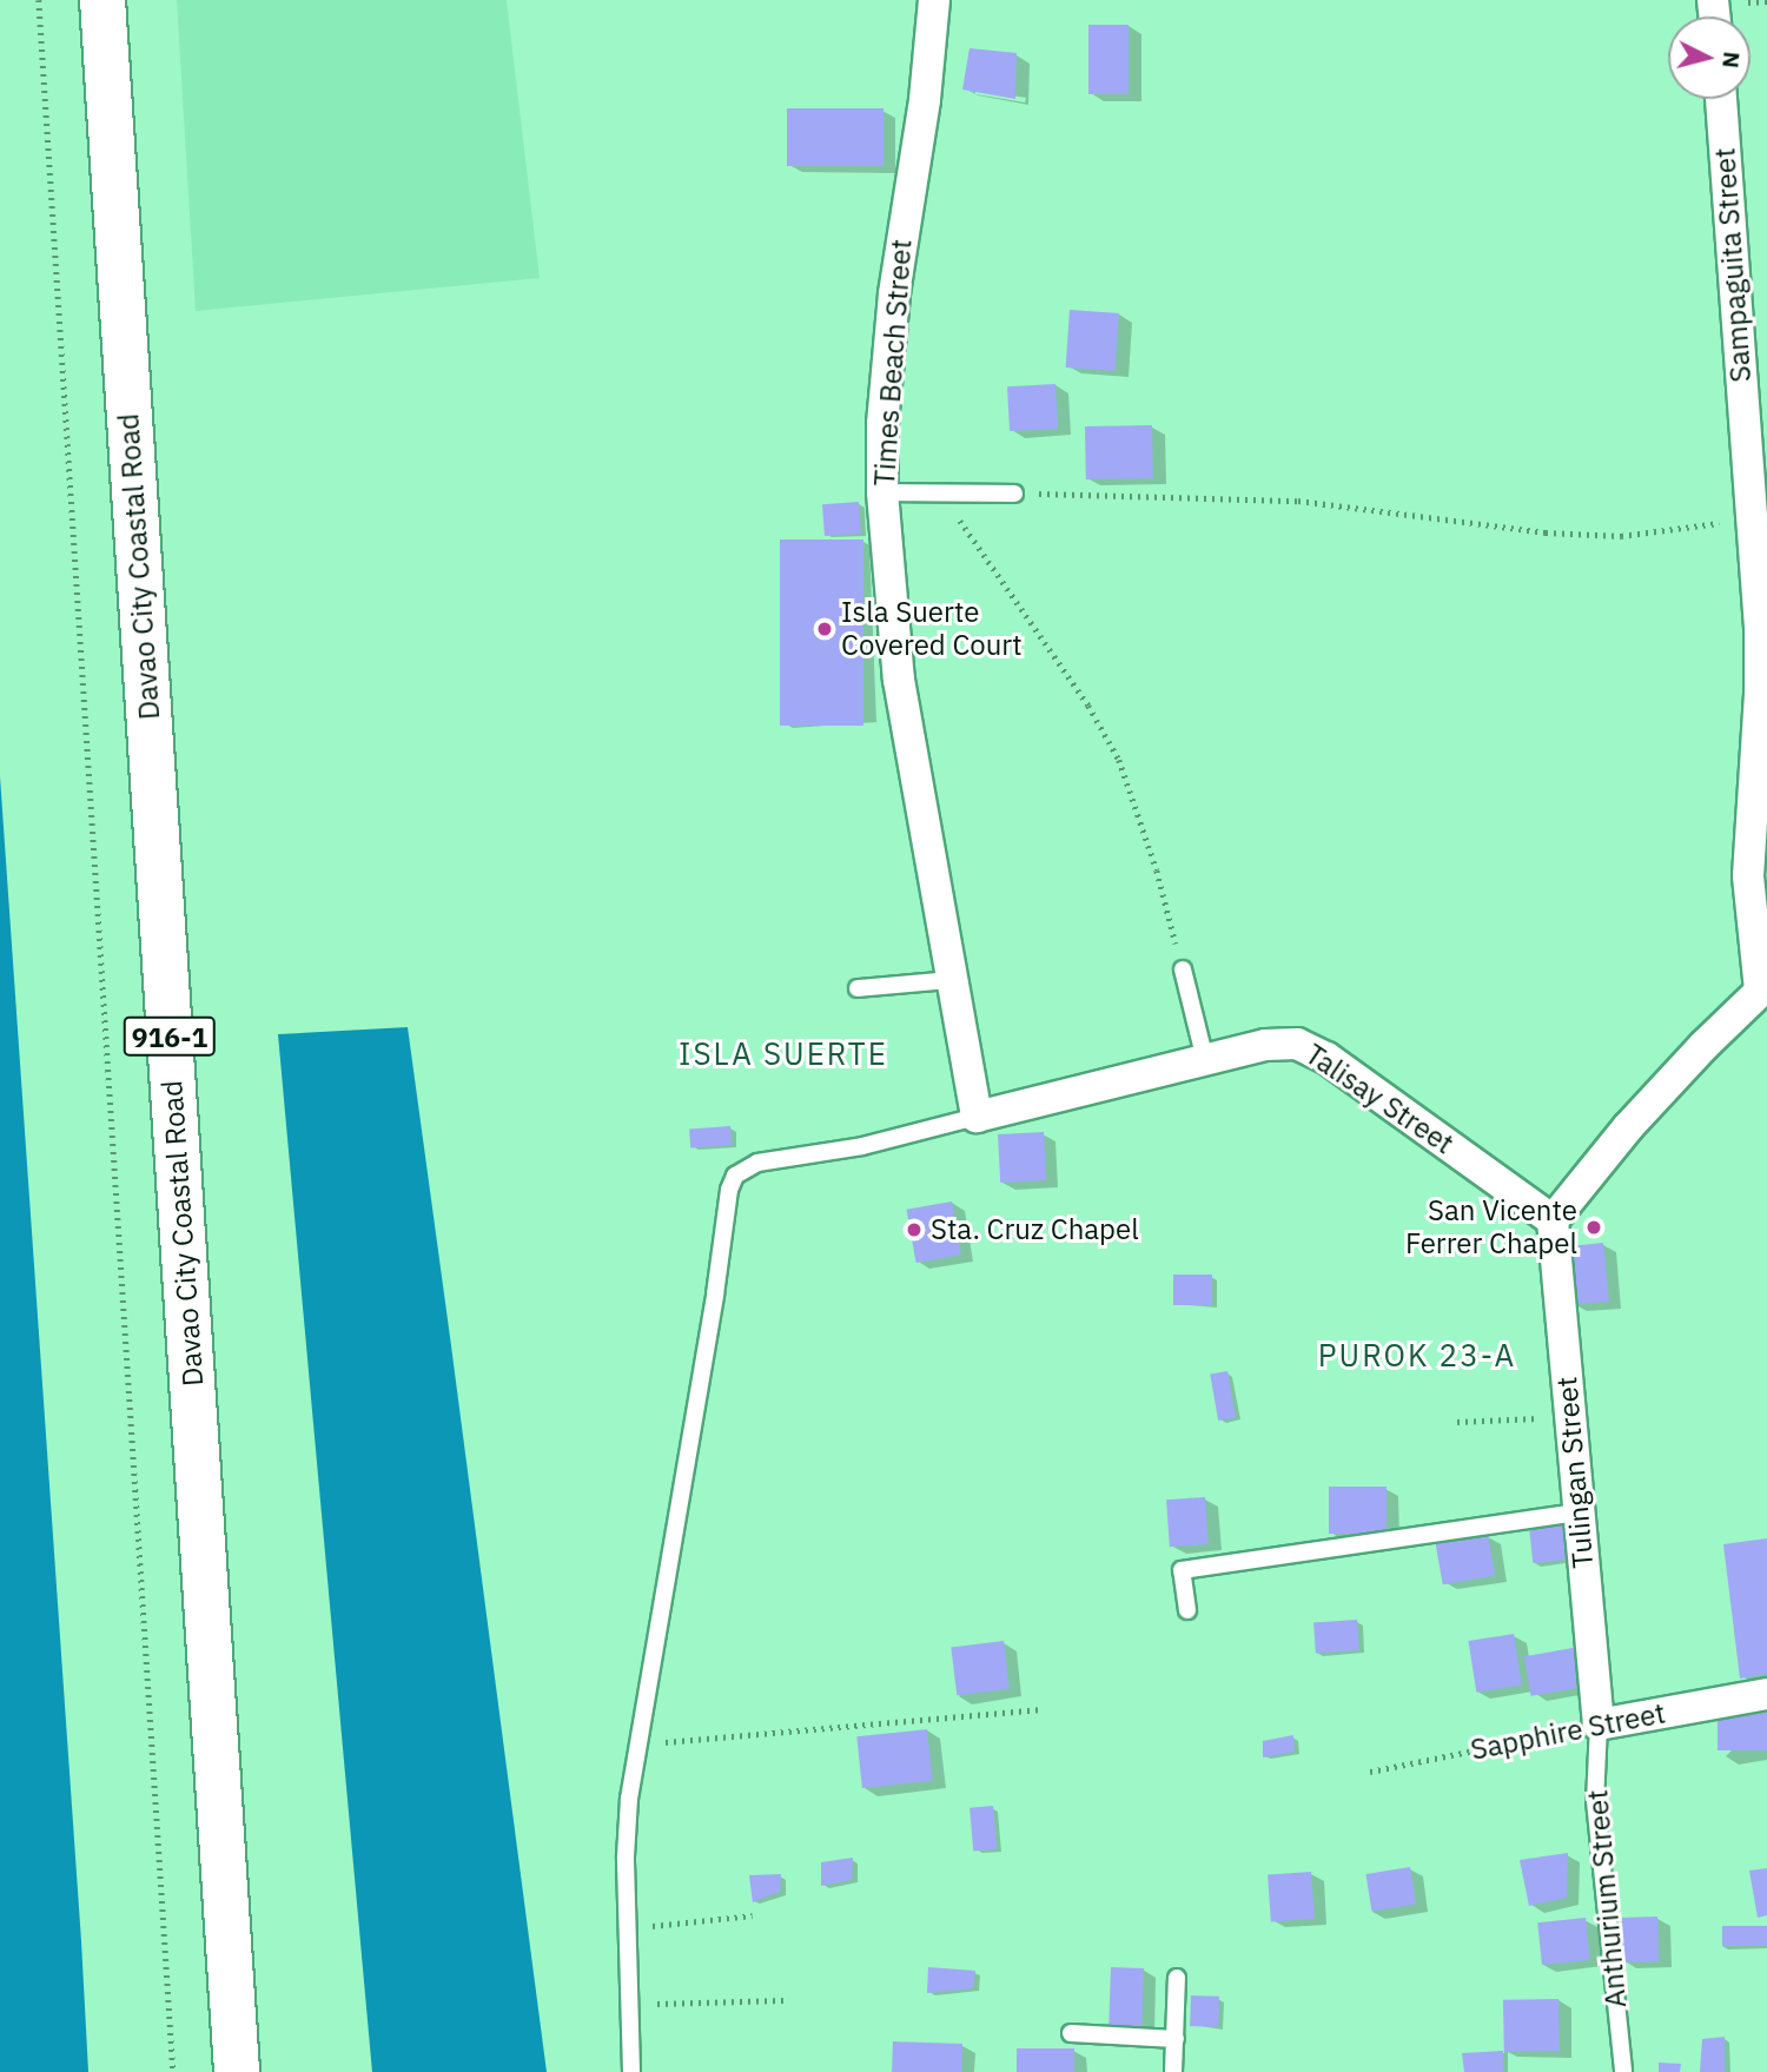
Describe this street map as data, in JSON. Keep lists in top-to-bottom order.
{
  "streets": {
    "main road": ["Davao City Coastal Road", "916-1"],
    "street": [
      "Sampaguita Street",
      "Times Beach Street",
      "Talisay Street",
      "Tulingan Street",
      "Sapphire Street"
    ],
    "lane": ["Anthurium Street"]
  },
  "crossings": [
    ["Times Beach Street", "Talisay Street"],
    ["Talisay Street", "Tulingan Street"],
    ["Tulingan Street", "Sapphire Street"],
    ["Tulingan Street", "Anthurium Street"],
    ["Sapphire Street", "Anthurium Street"]
  ],
  "districts": ["ISLA SUERTE", "PUROK 23-A"],
  "places": ["Isla Suerte Covered Court", "San Vicente Ferrer Chapel", "Sta. Cruz Chapel"],
  "north": "right"
}
